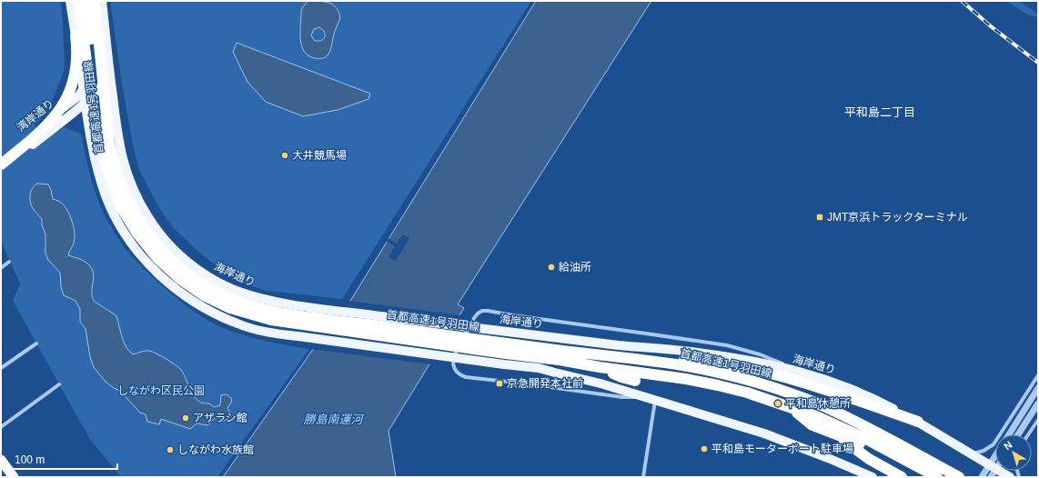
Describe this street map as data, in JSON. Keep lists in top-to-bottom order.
{
  "streets": {
    "highway": ["首都高速1号羽田線"],
    "main road": ["湾岸通り", "海岸通り"]
  },
  "crossings": [
    ["湾岸通り", "海岸通り"]
  ],
  "districts": ["平和島二丁目"],
  "water": ["勝島南運河"],
  "parks": ["しながわ区民公園"],
  "places": {
    "other": [
      "大井競馬場",
      "給油所",
      "平和島休憩所",
      "アザラシ館",
      "平和島モーターボート駐車場",
      "しながわ水族館"
    ],
    "transit": ["JMT京浜トラックターミナル", "京急開発本社前"]
  },
  "scale_bar": "100 m",
  "north": "top left"
}
